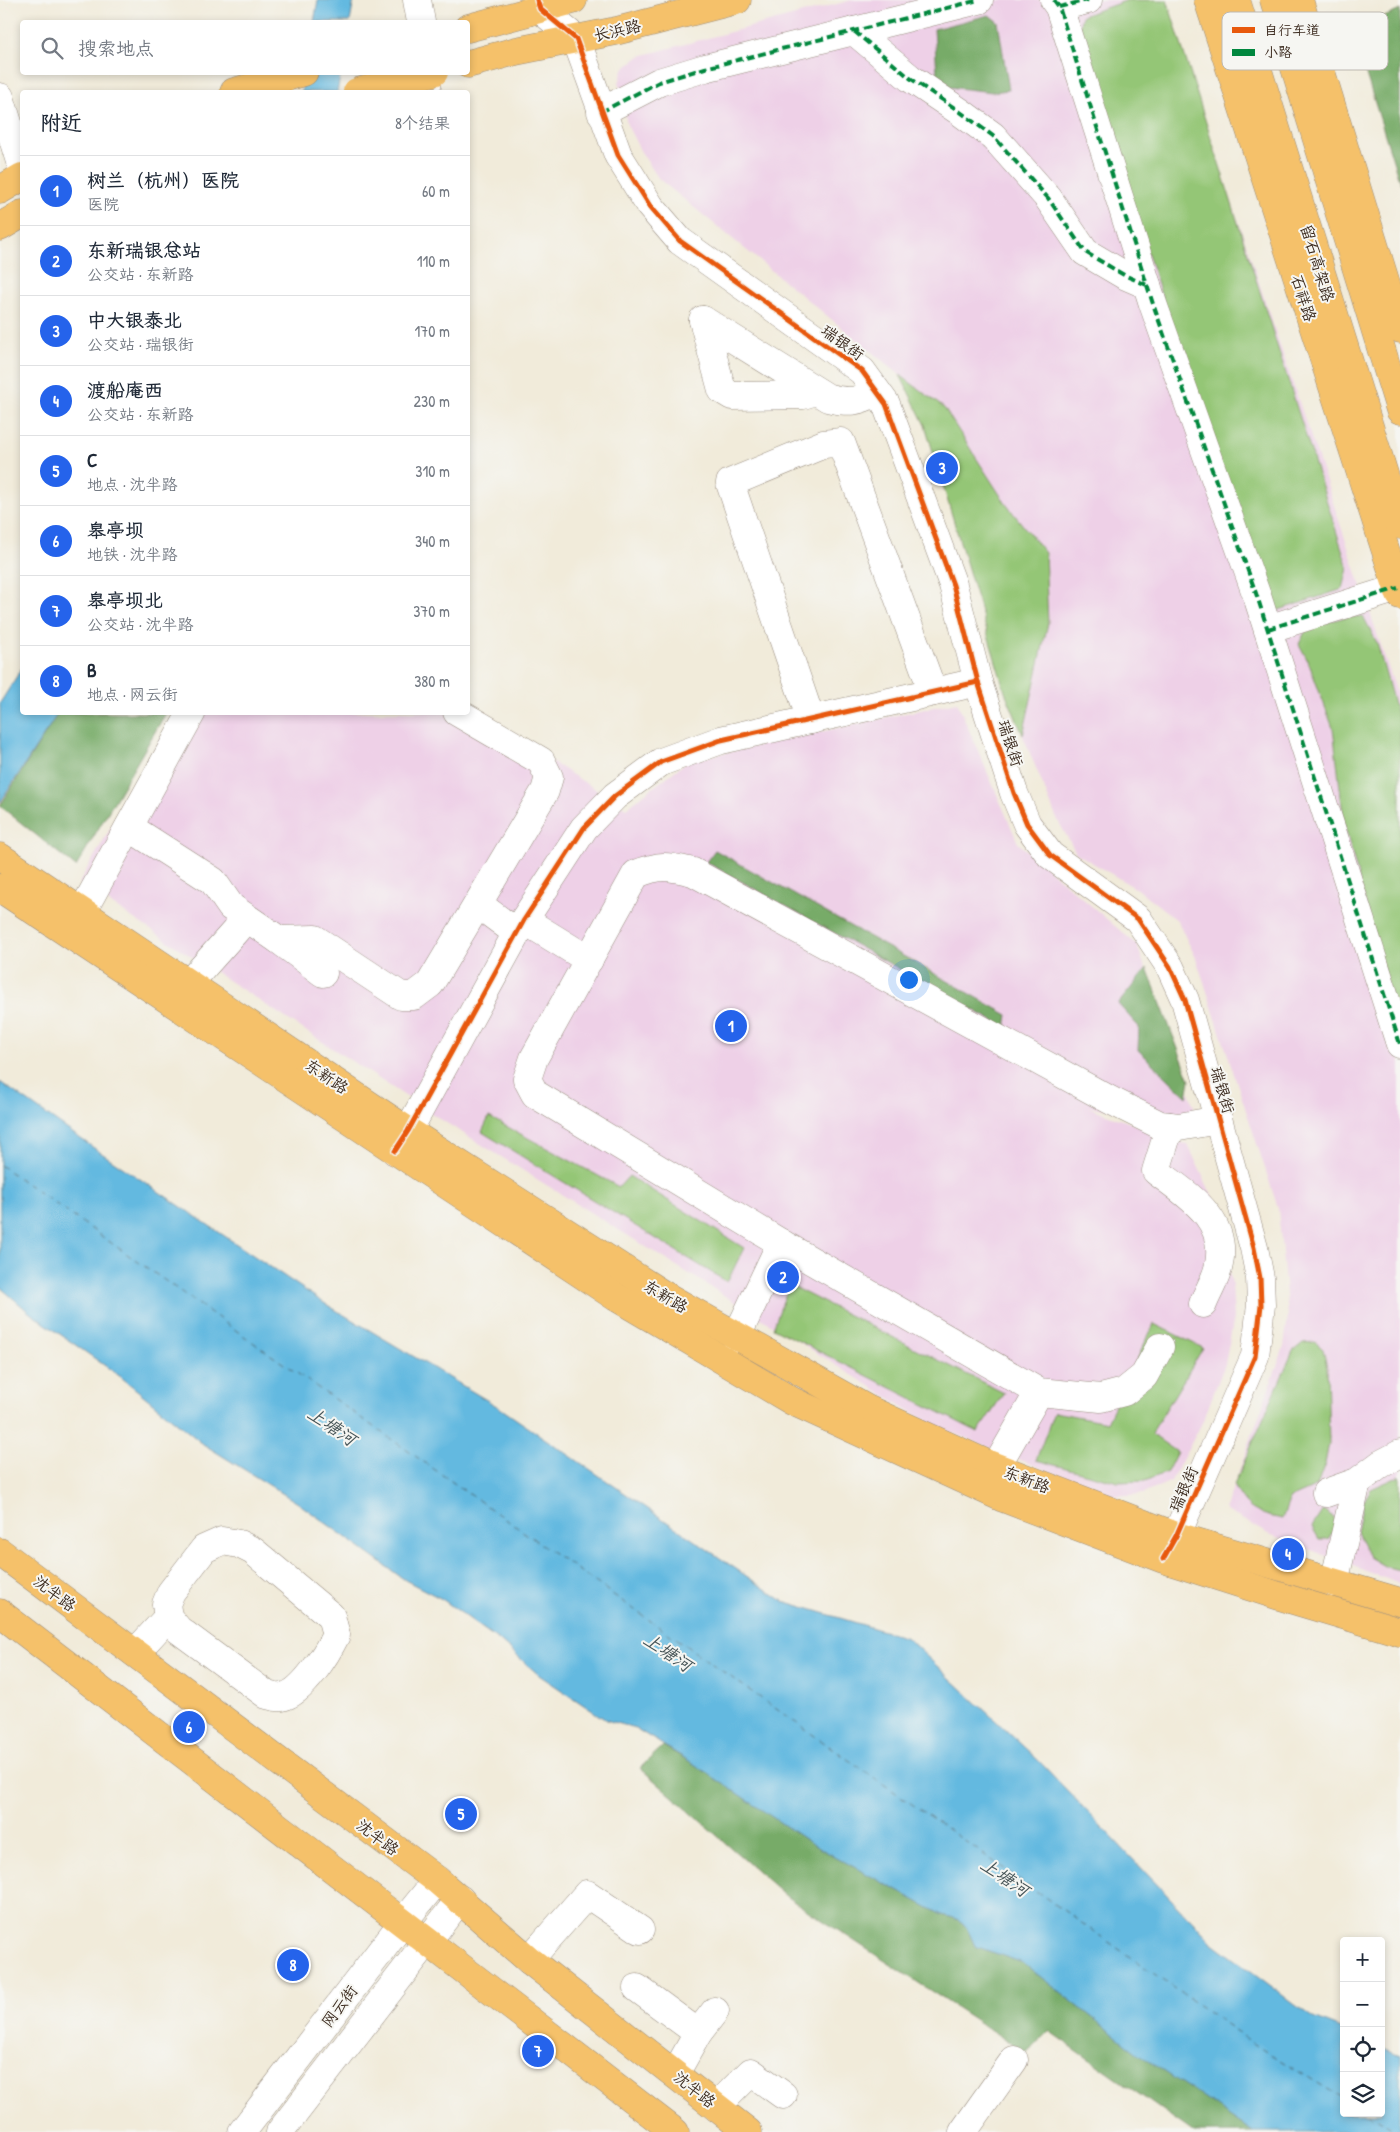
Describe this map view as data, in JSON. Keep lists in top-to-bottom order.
{
  "streets": {
    "main road": [
      "长浜路",
      "留石高架路",
      "石祥路",
      "东新路",
      "沈半路"
    ],
    "street": ["瑞银街", "网云街"]
  },
  "crossings": [
    ["长浜路", "瑞银街"],
    ["瑞银街", "东新路"],
    ["沈半路", "网云街"]
  ],
  "water": ["上塘河"],
  "legend": ["自行车道", "小路"],
  "page": {
    "search": "搜索地点",
    "heading": ["附近", "8个结果"],
    "list": [
      {
        "mark": "1",
        "name": "树兰（杭州）医院",
        "note": "医院",
        "value": "60 m"
      },
      {
        "mark": "2",
        "name": "东新瑞银总站",
        "note": "公交站 · 东新路",
        "value": "110 m"
      },
      {
        "mark": "3",
        "name": "中大银泰北",
        "note": "公交站 · 瑞银街",
        "value": "170 m"
      },
      {
        "mark": "4",
        "name": "渡船庵西",
        "note": "公交站 · 东新路",
        "value": "230 m"
      },
      {
        "mark": "5",
        "name": "C",
        "note": "地点 · 沈半路",
        "value": "310 m"
      },
      {
        "mark": "6",
        "name": "皋亭坝",
        "note": "地铁 · 沈半路",
        "value": "340 m"
      },
      {
        "mark": "7",
        "name": "皋亭坝北",
        "note": "公交站 · 沈半路",
        "value": "370 m"
      },
      {
        "mark": "8",
        "name": "B",
        "note": "地点 · 网云街",
        "value": "380 m"
      }
    ],
    "pins": [
      "3",
      "1",
      "2",
      "4",
      "6",
      "5",
      "8",
      "7"
    ],
    "map_buttons": ["+", "−"]
  }
}
